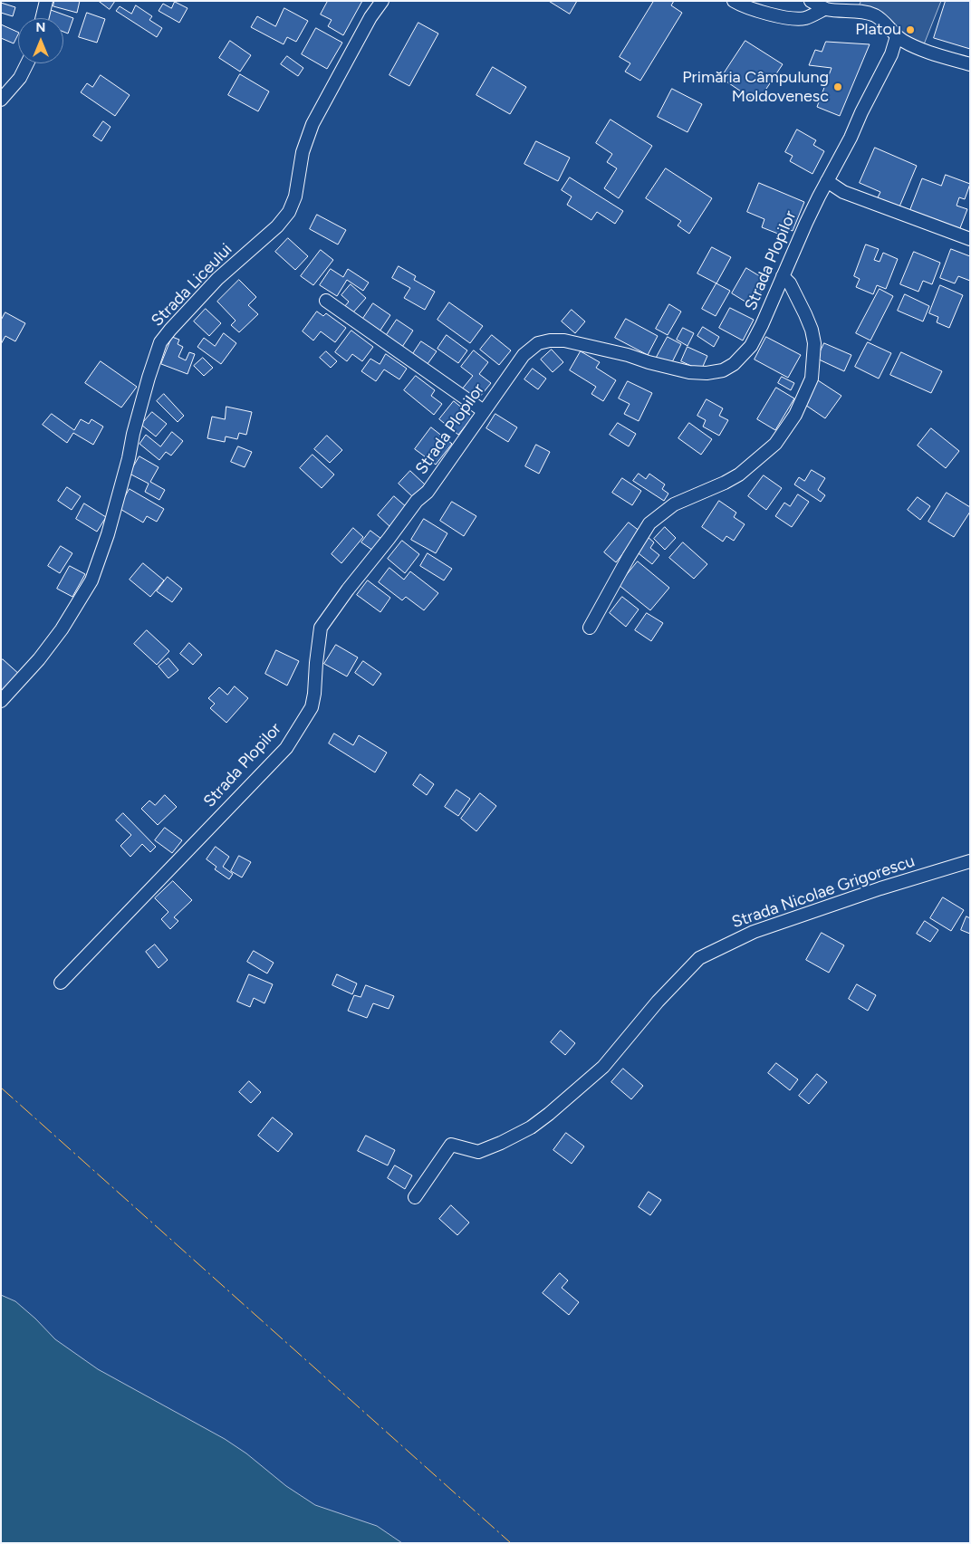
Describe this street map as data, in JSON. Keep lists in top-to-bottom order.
{
  "streets": {
    "street": ["Strada Plopilor", "Strada Liceului", "Strada Nicolae Grigorescu"]
  },
  "places": ["Platou", "Primăria Câmpulung Moldovenesc"],
  "north": "top"
}
